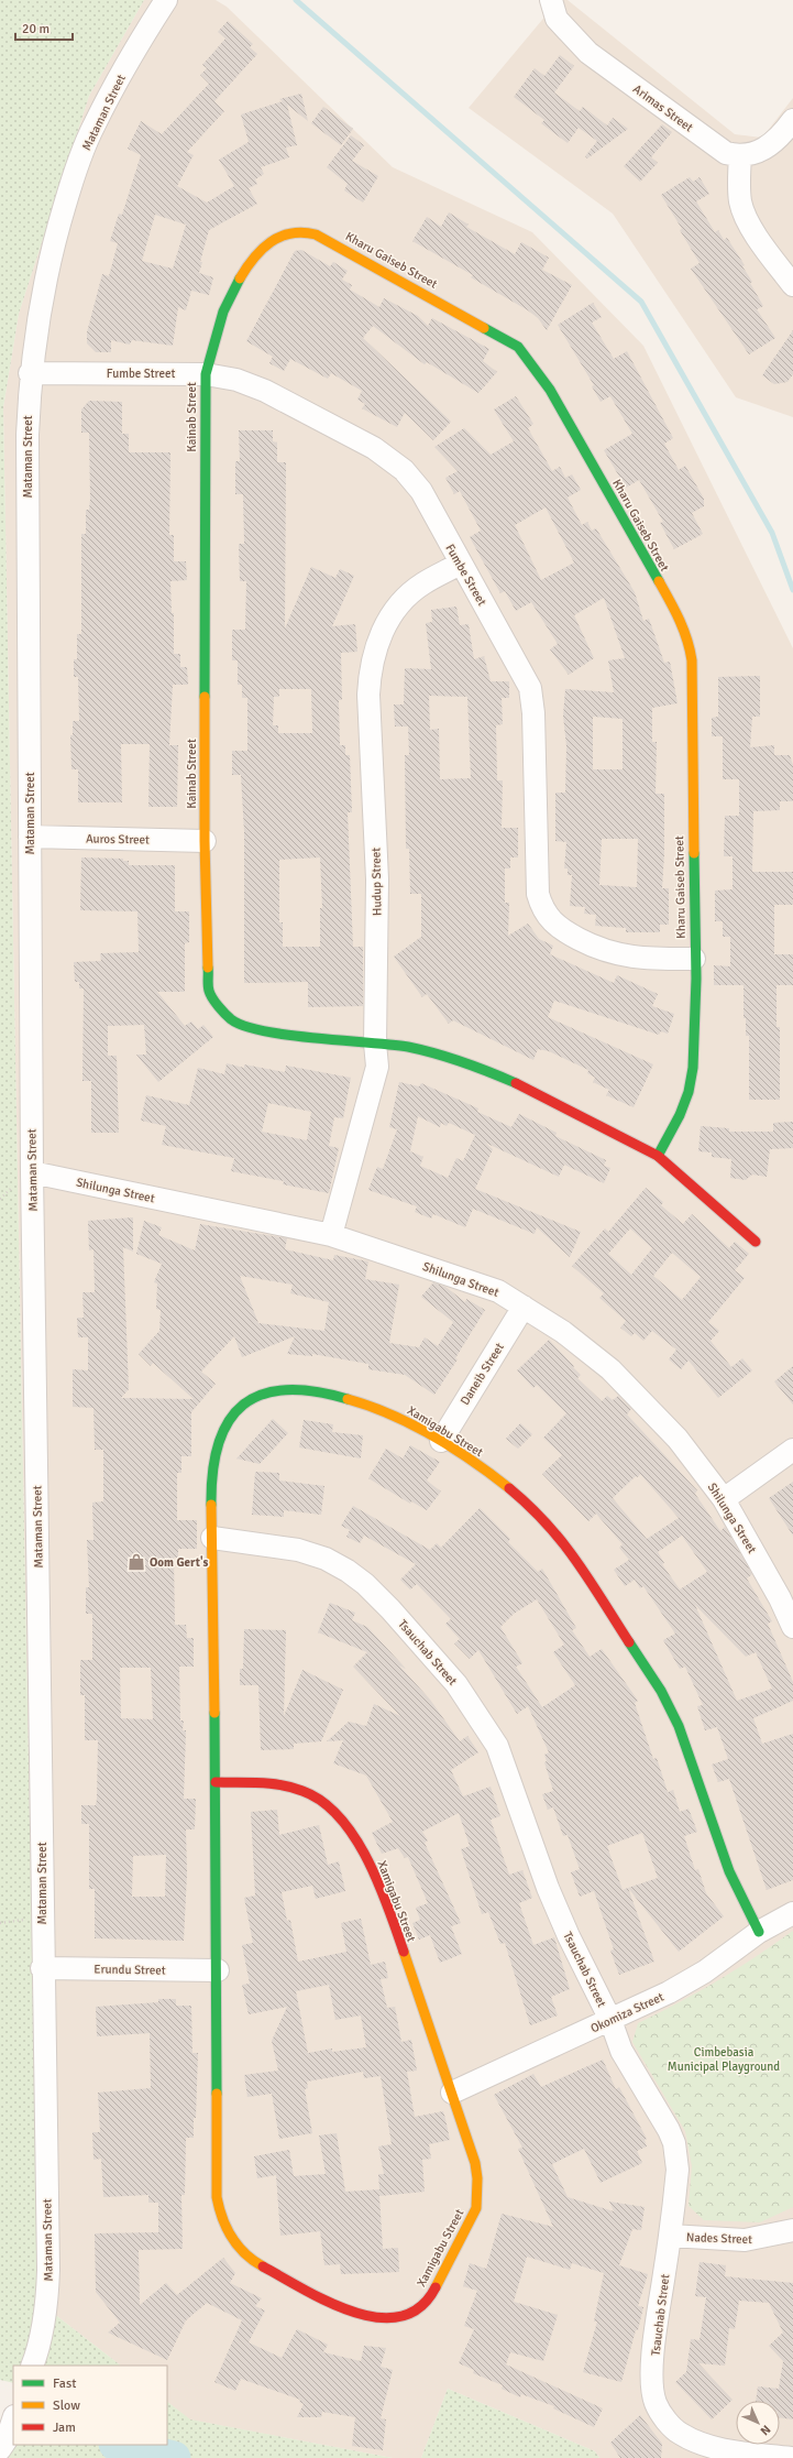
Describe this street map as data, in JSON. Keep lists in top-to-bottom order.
{
  "streets": {
    "street": [
      "Arimas Street",
      "Mataman Street",
      "Kharu Gaiseb Street",
      "Fumbe Street",
      "Kainab Street",
      "Auros Street",
      "Hudup Street",
      "Shilunga Street",
      "Daneib Street",
      "Xamigabu Street",
      "Tsauchab Street",
      "Erundu Street",
      "Okomiza Street",
      "Nades Street"
    ]
  },
  "crossings": [
    ["Mataman Street", "Fumbe Street"],
    ["Mataman Street", "Auros Street"],
    ["Mataman Street", "Shilunga Street"],
    ["Mataman Street", "Erundu Street"],
    ["Kharu Gaiseb Street", "Fumbe Street"],
    ["Kharu Gaiseb Street", "Kainab Street"],
    ["Fumbe Street", "Kainab Street"],
    ["Fumbe Street", "Hudup Street"],
    ["Kainab Street", "Auros Street"],
    ["Kainab Street", "Hudup Street"],
    ["Hudup Street", "Shilunga Street"],
    ["Shilunga Street", "Daneib Street"],
    ["Daneib Street", "Xamigabu Street"],
    ["Xamigabu Street", "Tsauchab Street"],
    ["Xamigabu Street", "Erundu Street"],
    ["Xamigabu Street", "Okomiza Street"],
    ["Tsauchab Street", "Okomiza Street"],
    ["Tsauchab Street", "Nades Street"]
  ],
  "parks": ["Cimbebasia Municipal Playground"],
  "places": {
    "shop": ["Oom Gert's"]
  },
  "legend": ["Fast", "Slow", "Jam"],
  "scale_bar": "20 m",
  "north": "bottom right"
}
